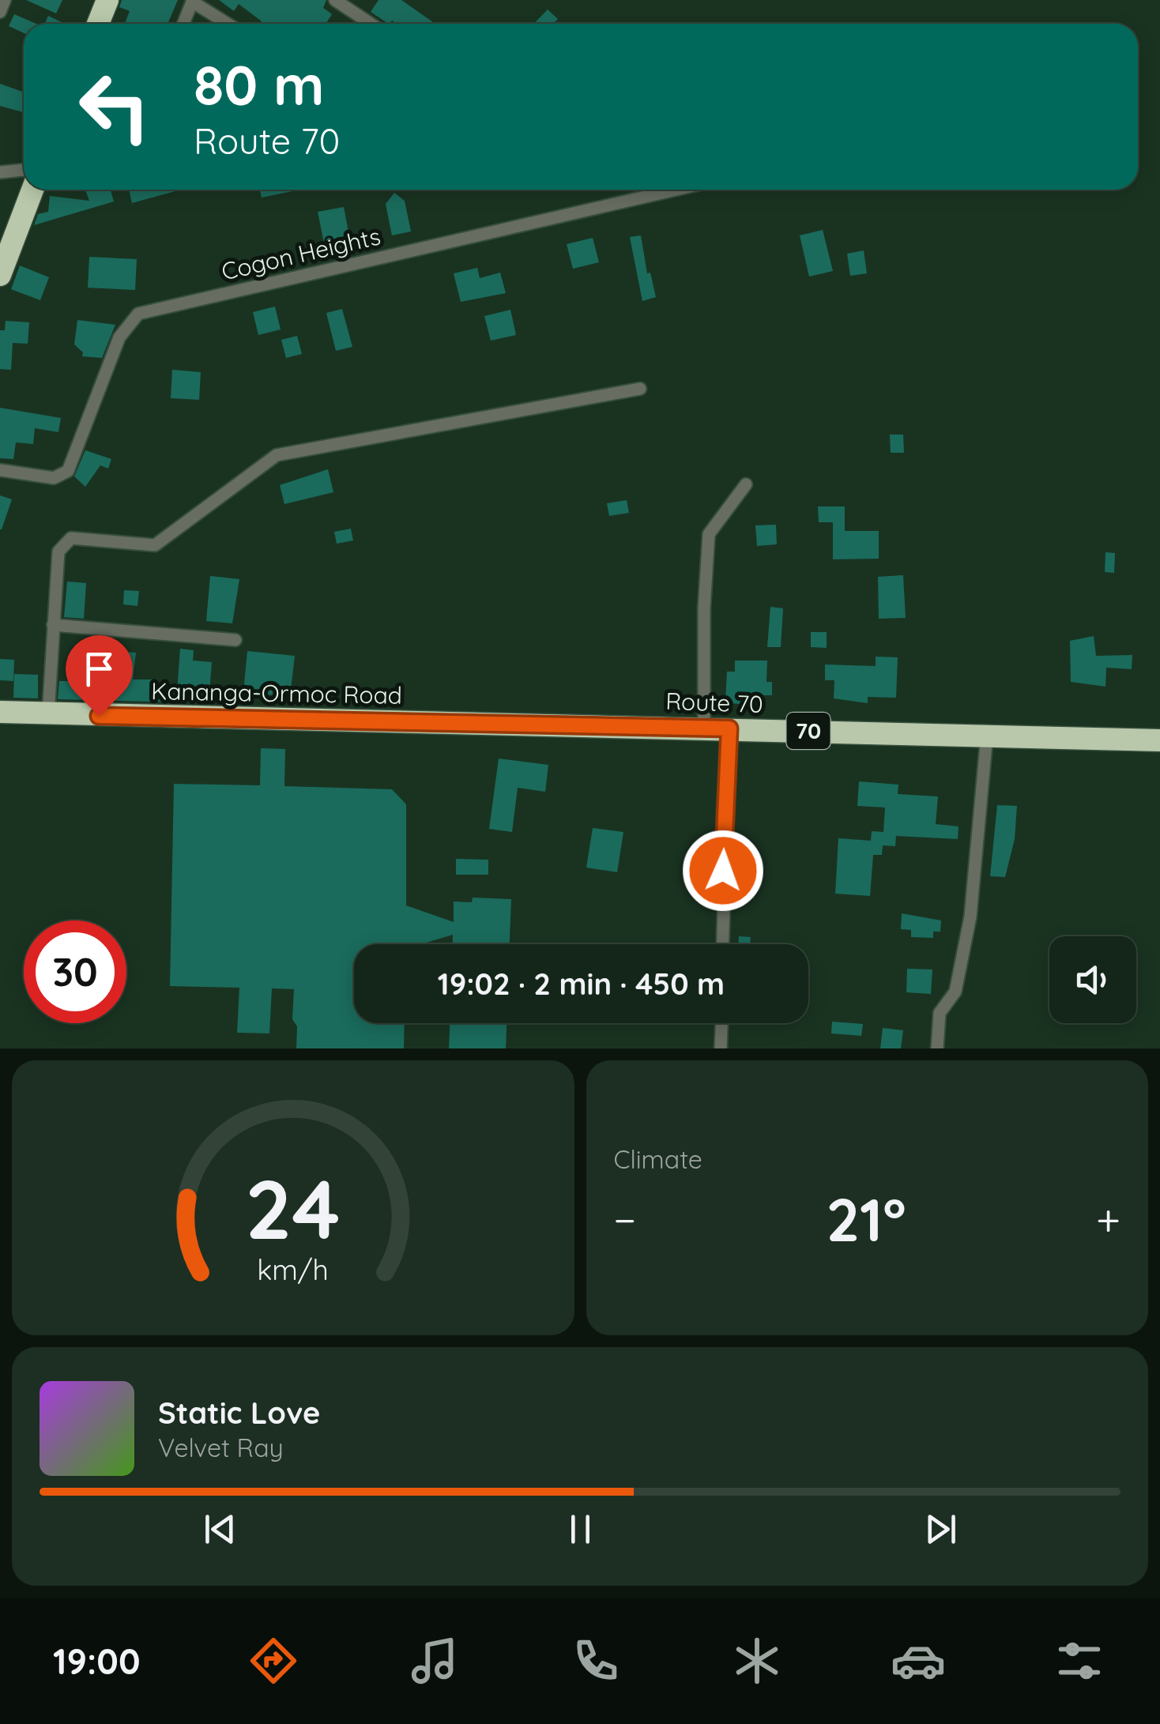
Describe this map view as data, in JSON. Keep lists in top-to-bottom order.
{
  "streets": {
    "highway": ["Kananga-Ormoc Road", "Route 70", "70"],
    "street": ["Cogon Heights"]
  },
  "crossings": [
    ["Kananga-Ormoc Road", "Route 70"]
  ],
  "page": {
    "turn": ["80 m", "Route 70"],
    "limit": "30",
    "trip": "19:02 · 2 min · 450 m",
    "tile": "Climate",
    "heat": ["−", "21°", "+"],
    "song": ["Static Love", "Velvet Ray"],
    "tabs": "19:00",
    "gauge": ["24", "km/h"]
  }
}
